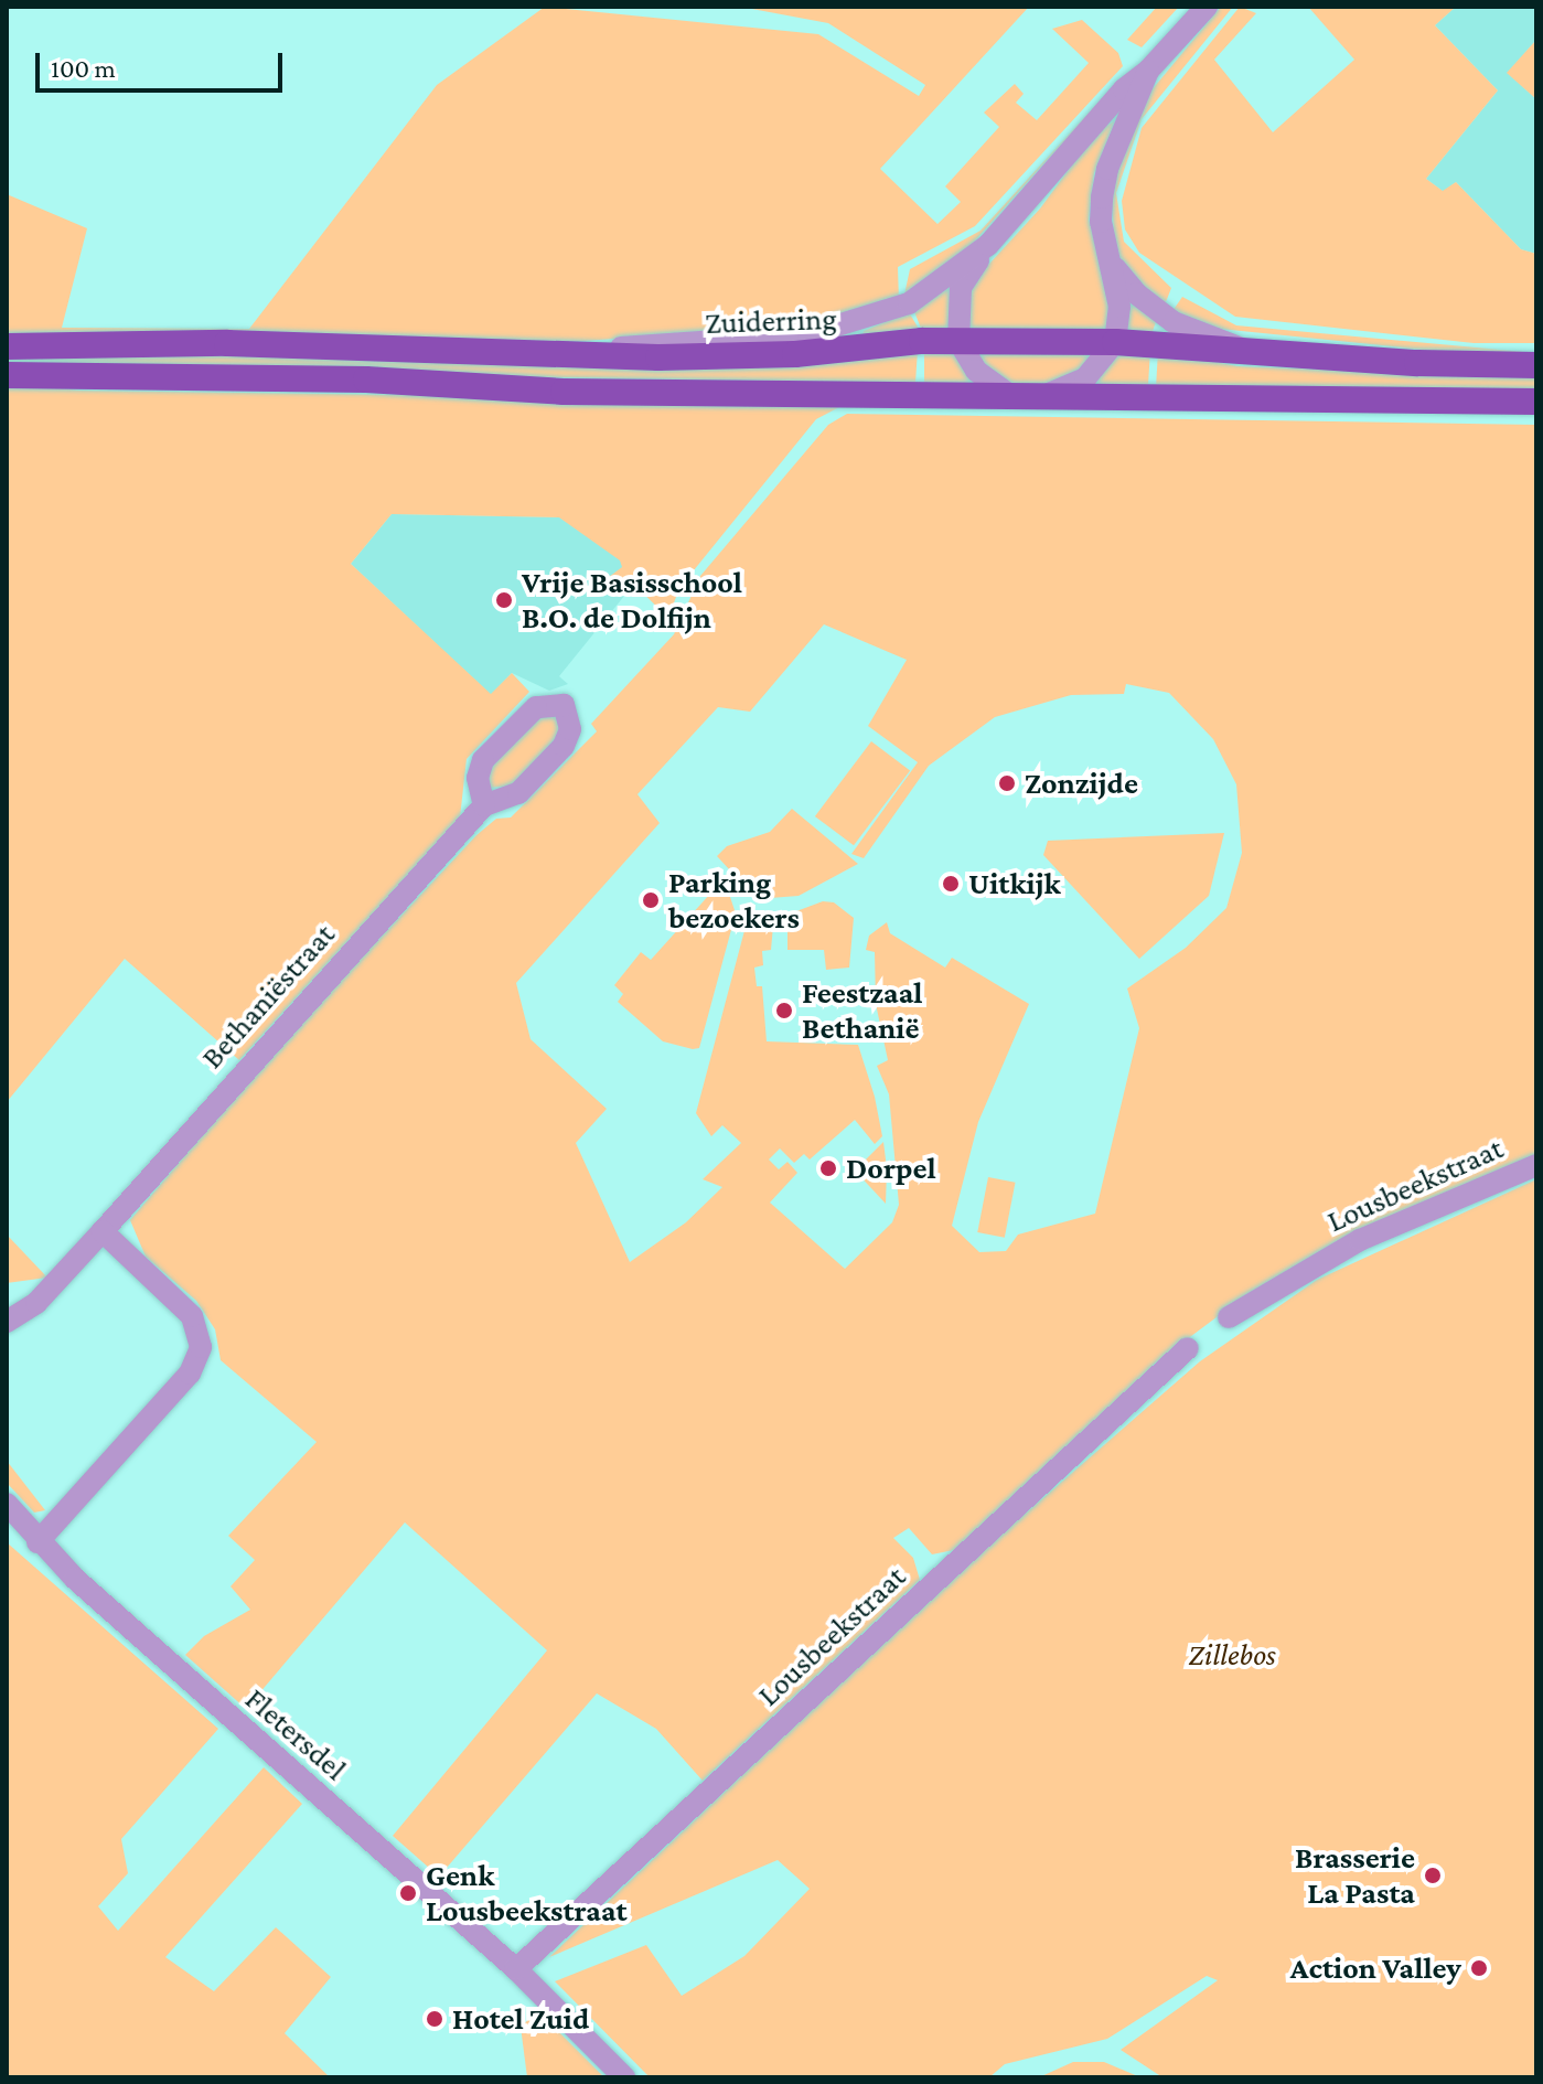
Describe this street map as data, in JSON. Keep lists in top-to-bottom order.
{
  "streets": {
    "main road": ["Zuiderring"],
    "street": ["Bethaniëstraat", "Lousbeekstraat", "Fletersdel"]
  },
  "crossings": [
    ["Lousbeekstraat", "Fletersdel"]
  ],
  "parks": ["Zillebos"],
  "places": [
    "Vrije Basisschool B.O. de Dolfijn",
    "Zonzijde",
    "Uitkijk",
    "Parking bezoekers",
    "Feestzaal Bethanië",
    "Dorpel",
    "Brasserie La Pasta",
    "Genk Lousbeekstraat",
    "Action Valley",
    "Hotel Zuid"
  ],
  "scale_bar": "100 m"
}
